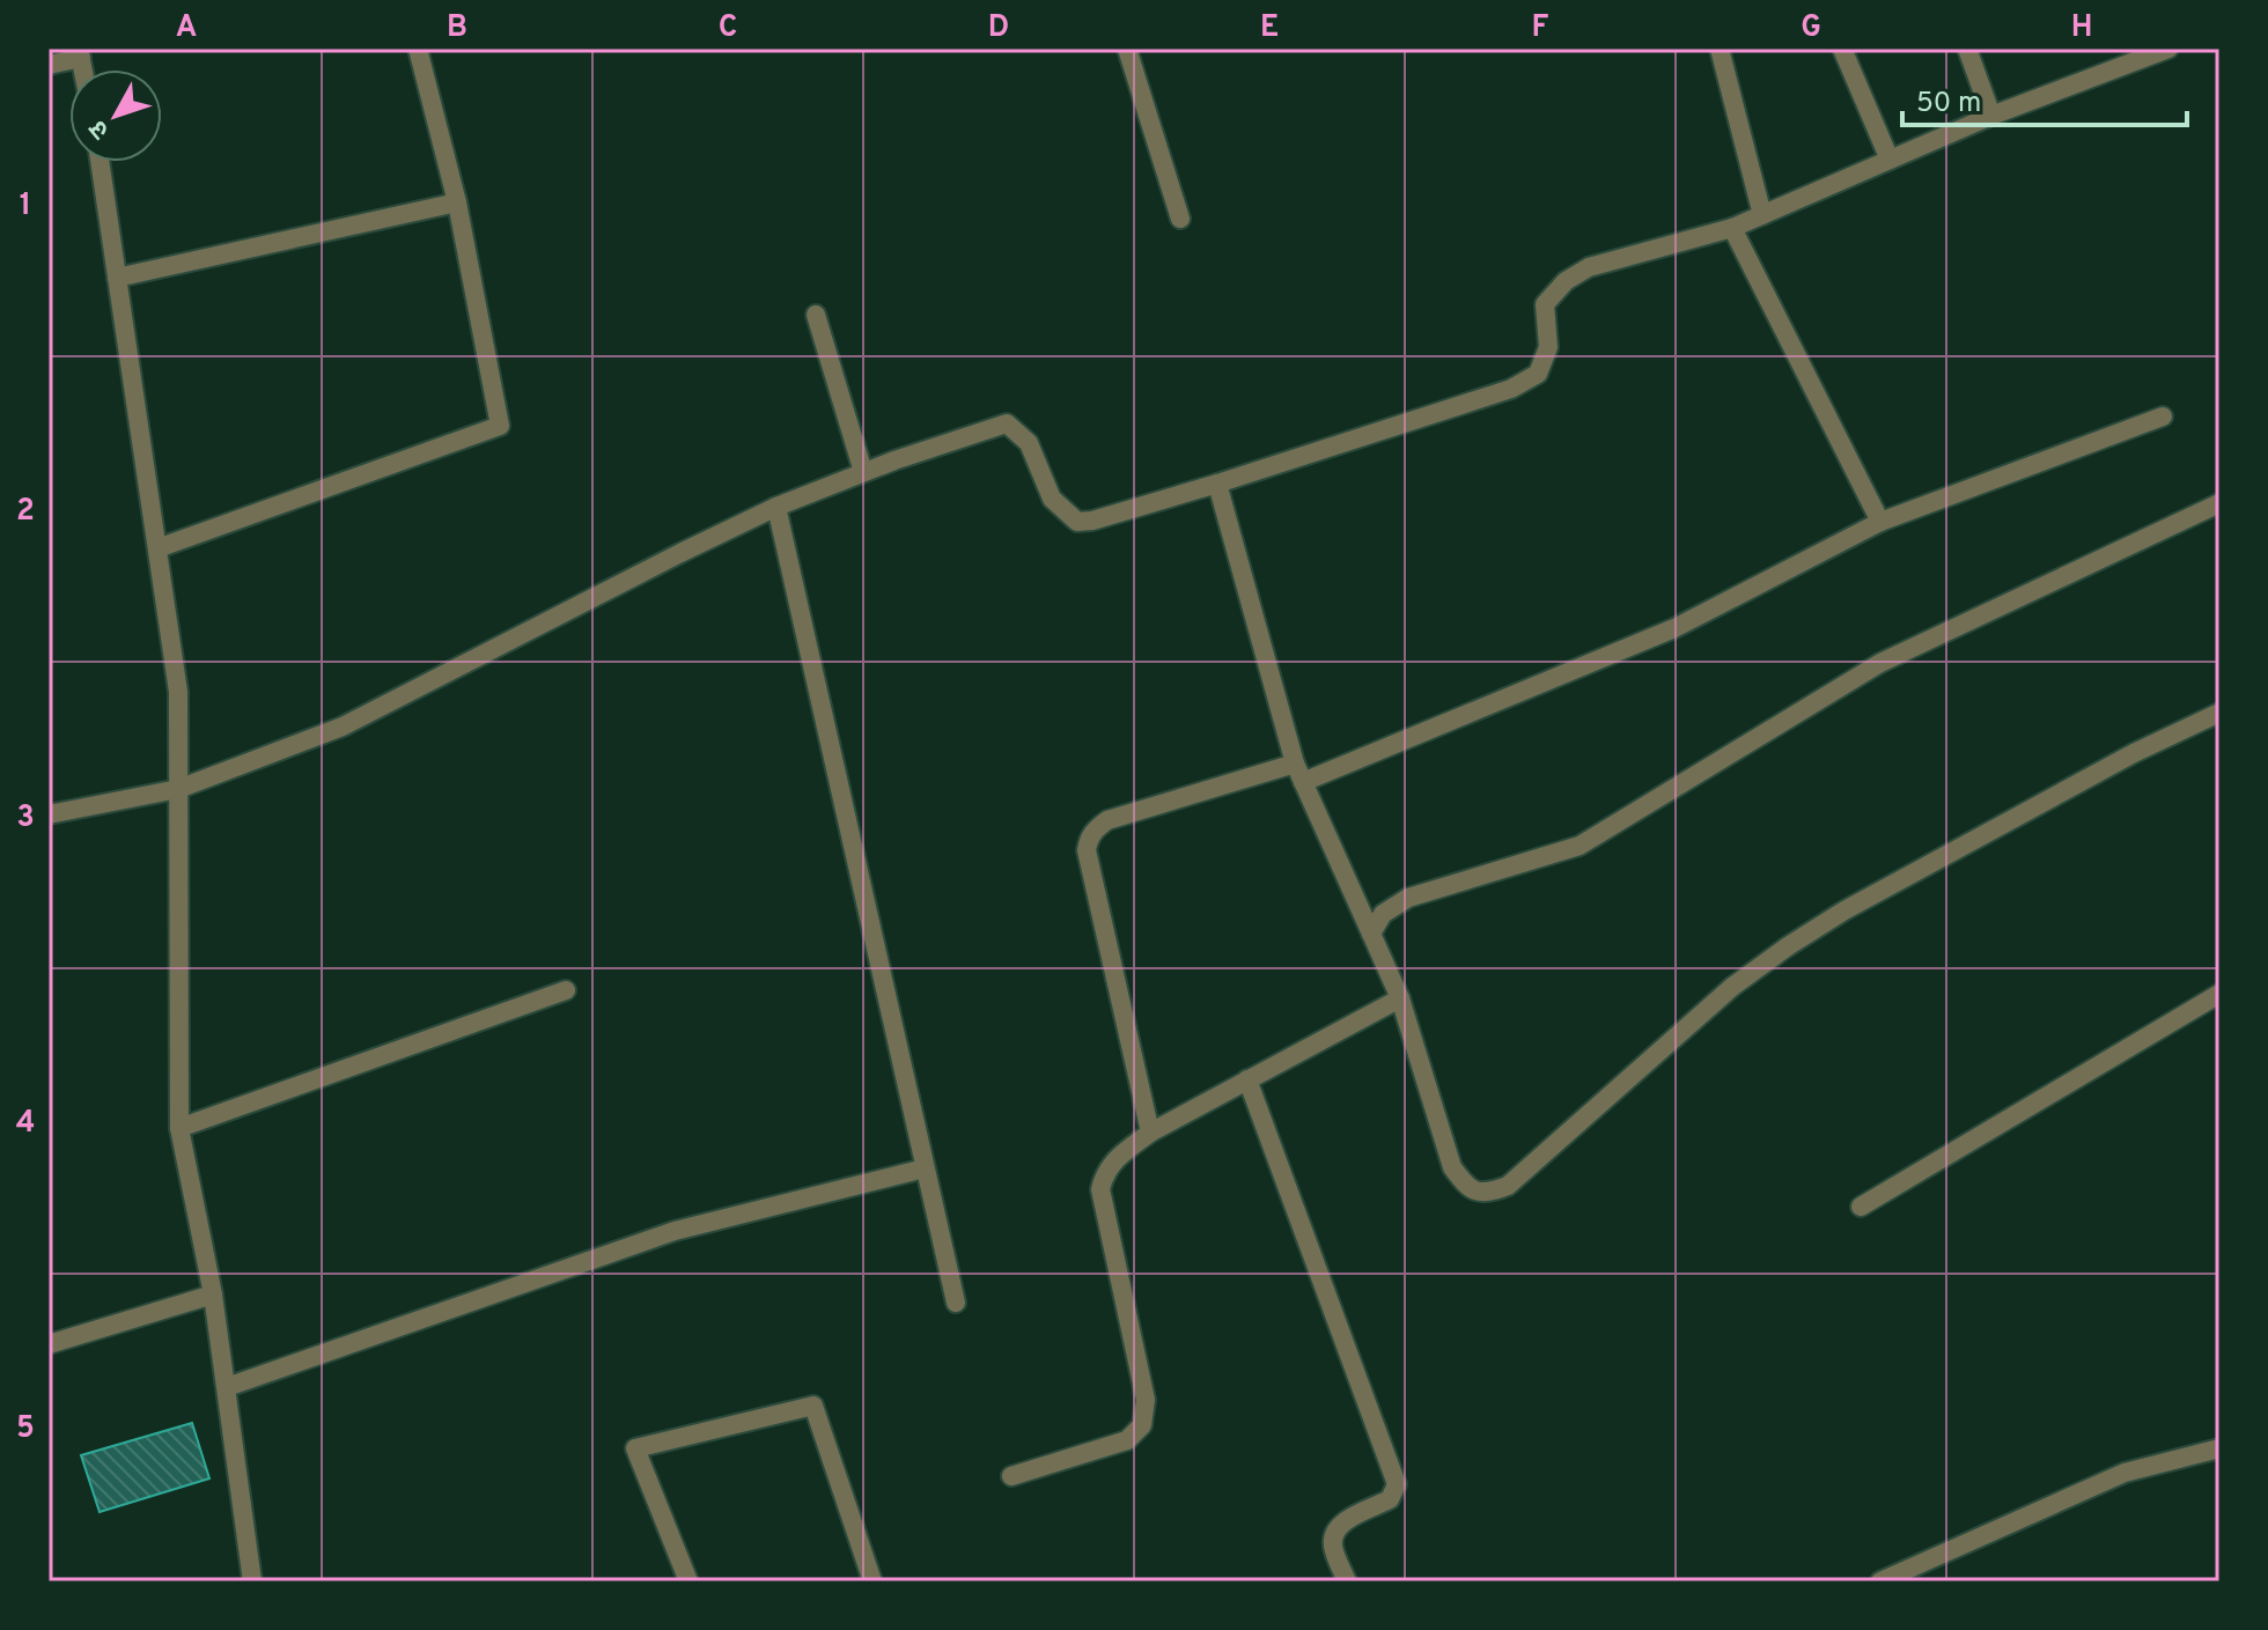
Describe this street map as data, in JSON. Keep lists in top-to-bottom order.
{
  "scale_bar": "50 m",
  "north": "bottom left",
  "grid": {
    "columns": [
      "A",
      "B",
      "C",
      "D",
      "E",
      "F",
      "G",
      "H"
    ],
    "rows": [
      "1",
      "2",
      "3",
      "4",
      "5"
    ]
  }
}
